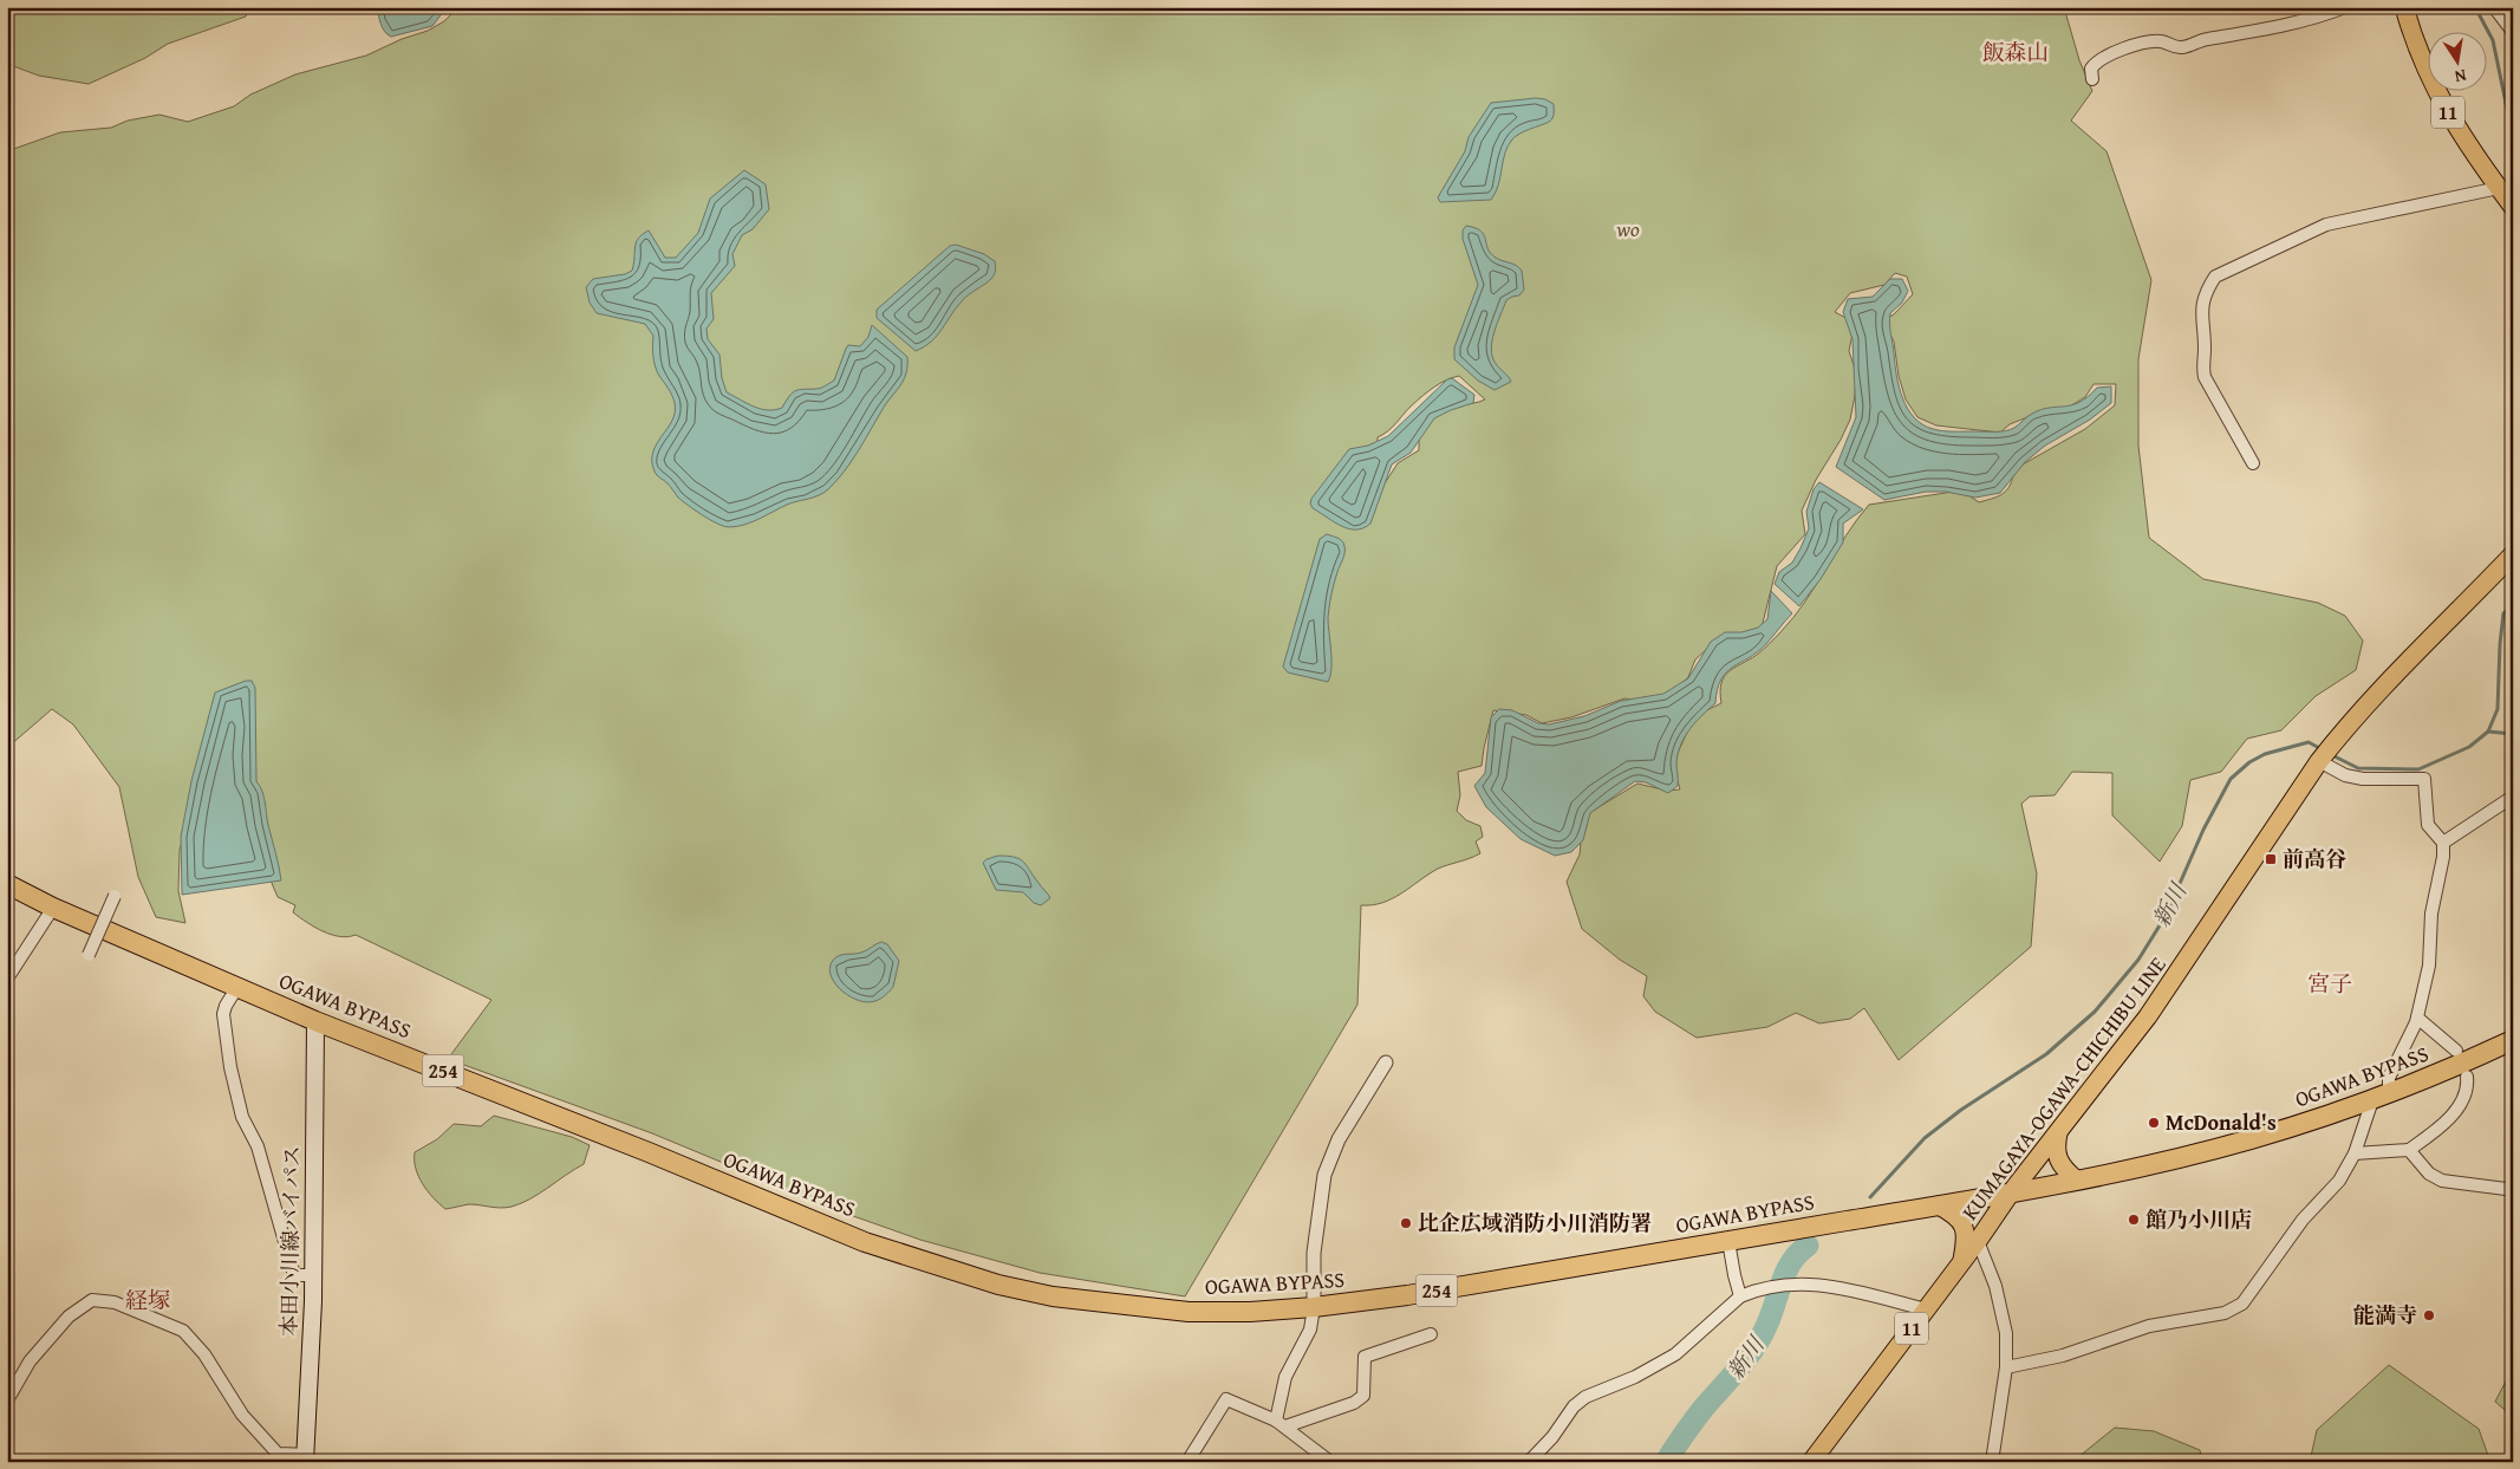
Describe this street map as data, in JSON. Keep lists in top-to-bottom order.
{
  "streets": {
    "highway": ["OGAWA BYPASS", "254"],
    "main road": ["11", "KUMAGAYA-OGAWA-CHICHIBU LINE", "本田小川線バイパス"]
  },
  "crossings": [
    ["OGAWA BYPASS", "KUMAGAYA-OGAWA-CHICHIBU LINE"],
    ["OGAWA BYPASS", "本田小川線バイパス"]
  ],
  "districts": ["飯森山", "宮子", "経塚"],
  "water": ["新川"],
  "parks": ["wo"],
  "places": {
    "transit": ["前高谷"],
    "other": [
      "McDonald's",
      "館乃小川店",
      "比企広域消防小川消防署",
      "能満寺"
    ]
  },
  "north": "bottom"
}
